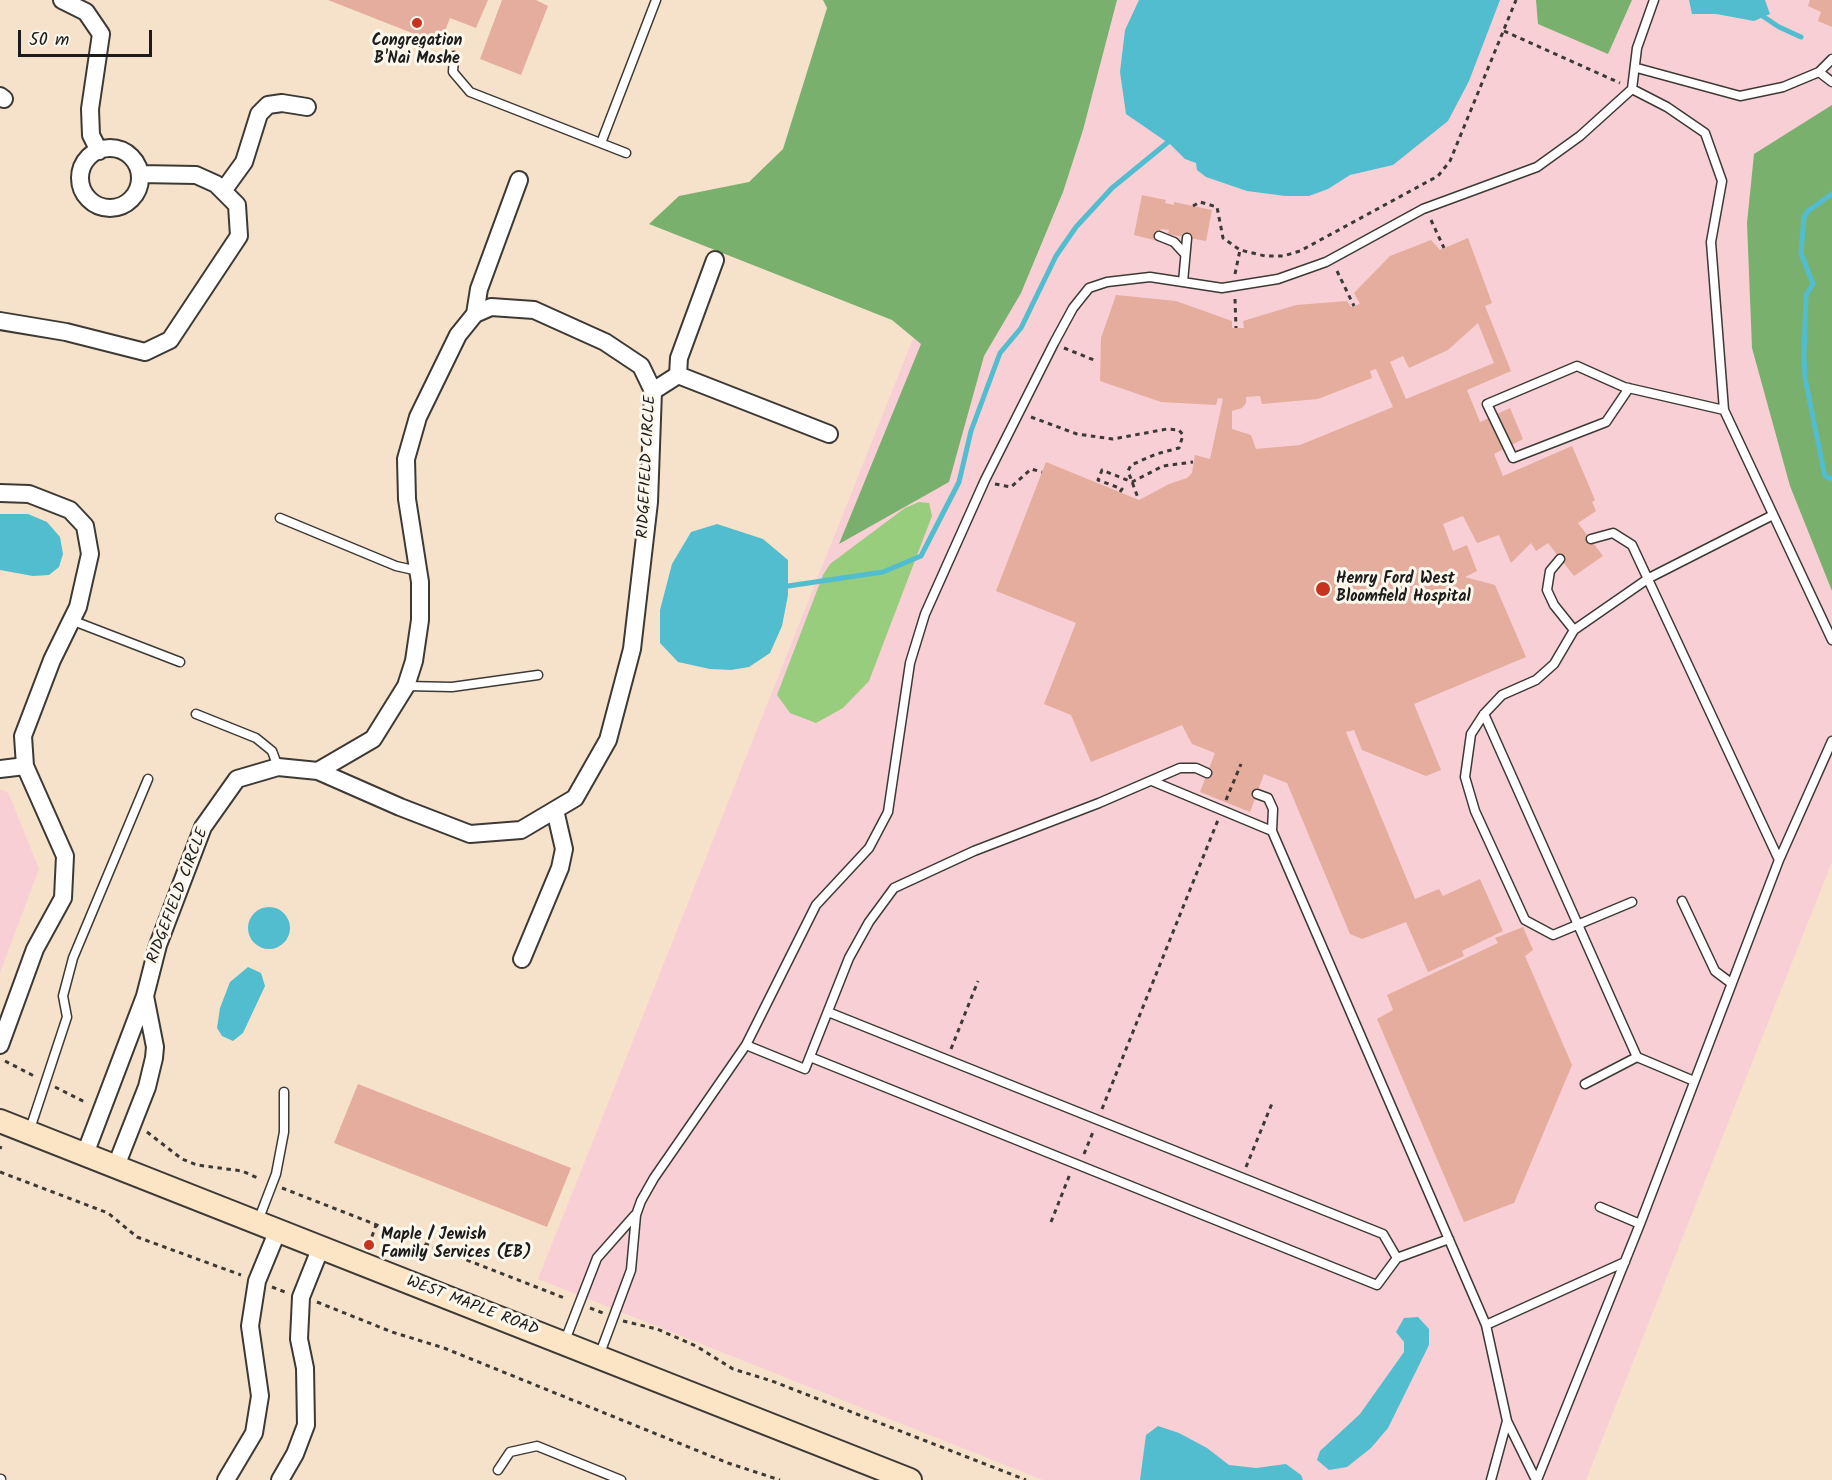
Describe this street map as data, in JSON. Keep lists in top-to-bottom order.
{
  "streets": {
    "main road": ["WEST MAPLE ROAD"],
    "street": ["RIDGEFIELD CIRCLE"]
  },
  "crossings": [
    ["RIDGEFIELD CIRCLE", "WEST MAPLE ROAD"]
  ],
  "places": ["Congregation B'Nai Moshe", "Henry Ford West Bloomfield Hospital", "Maple / Jewish Family Services (EB)"],
  "scale_bar": "50 m"
}
